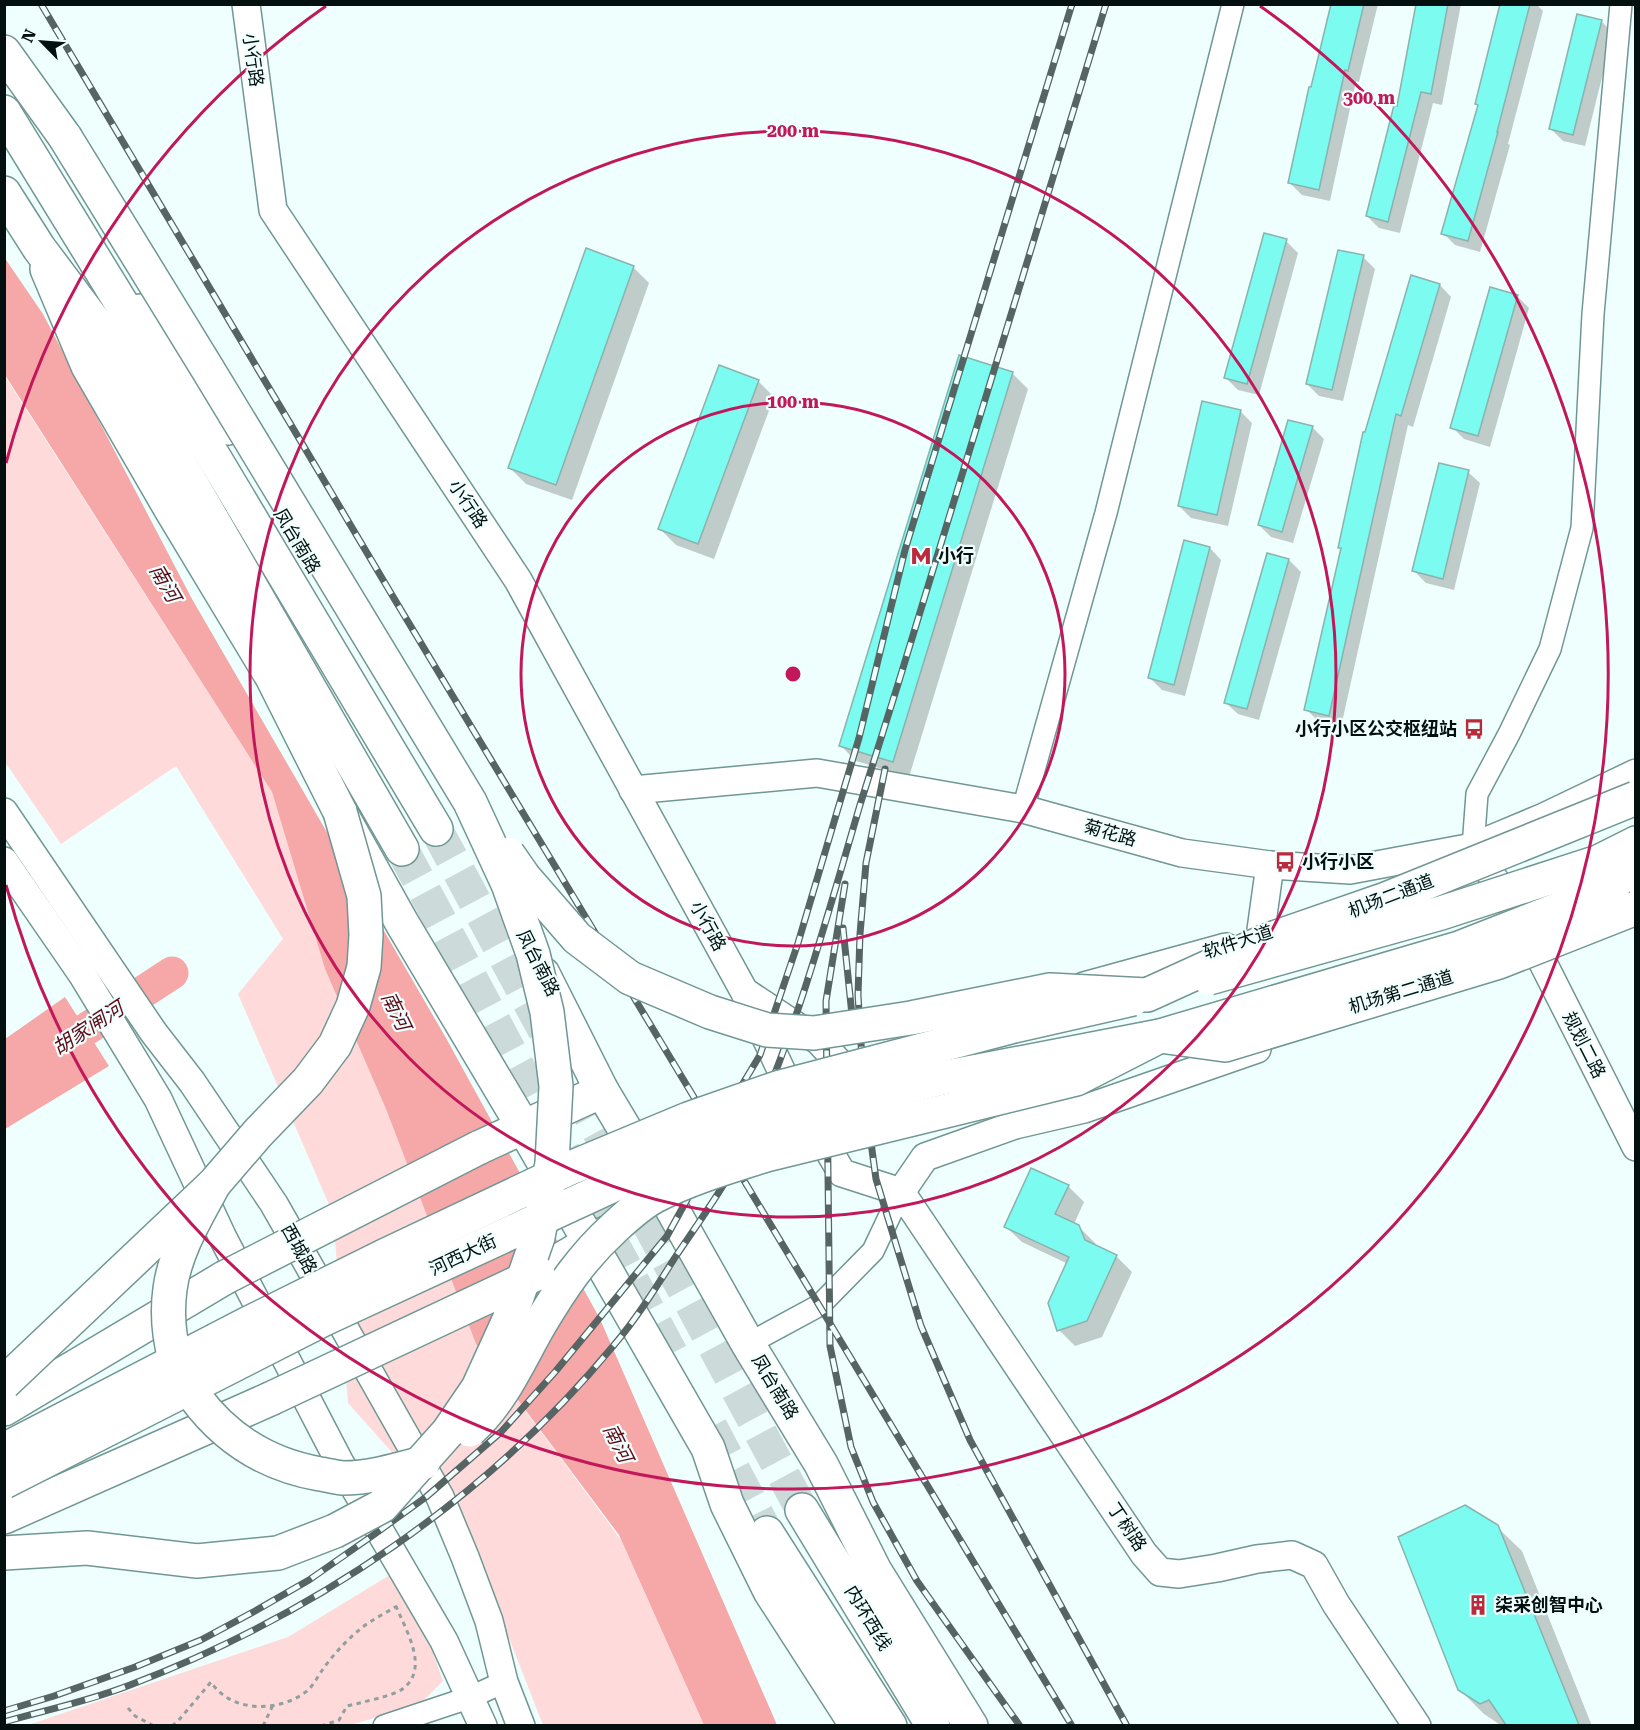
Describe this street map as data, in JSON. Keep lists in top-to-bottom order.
{
  "streets": {
    "main road": [
      "凤台南路",
      "机场二通道",
      "软件大道",
      "机场第二通道",
      "河西大街",
      "内环西线"
    ],
    "street": [
      "小行路",
      "菊花路",
      "规划二路",
      "西城路",
      "丁树路"
    ]
  },
  "crossings": [
    ["小行路", "菊花路"],
    ["小行路", "软件大道"],
    ["小行路", "丁树路"],
    ["菊花路", "软件大道"],
    ["机场二通道", "软件大道"],
    ["软件大道", "河西大街"],
    ["机场第二通道", "河西大街"]
  ],
  "water": ["南河", "胡家闸河"],
  "places": {
    "metro station": ["小行"],
    "bus stop": ["小行小区公交枢纽站", "小行小区"],
    "building": ["柒采创智中心"]
  },
  "north": "top left",
  "rings": ["300 m", "200 m", "100 m"]
}
